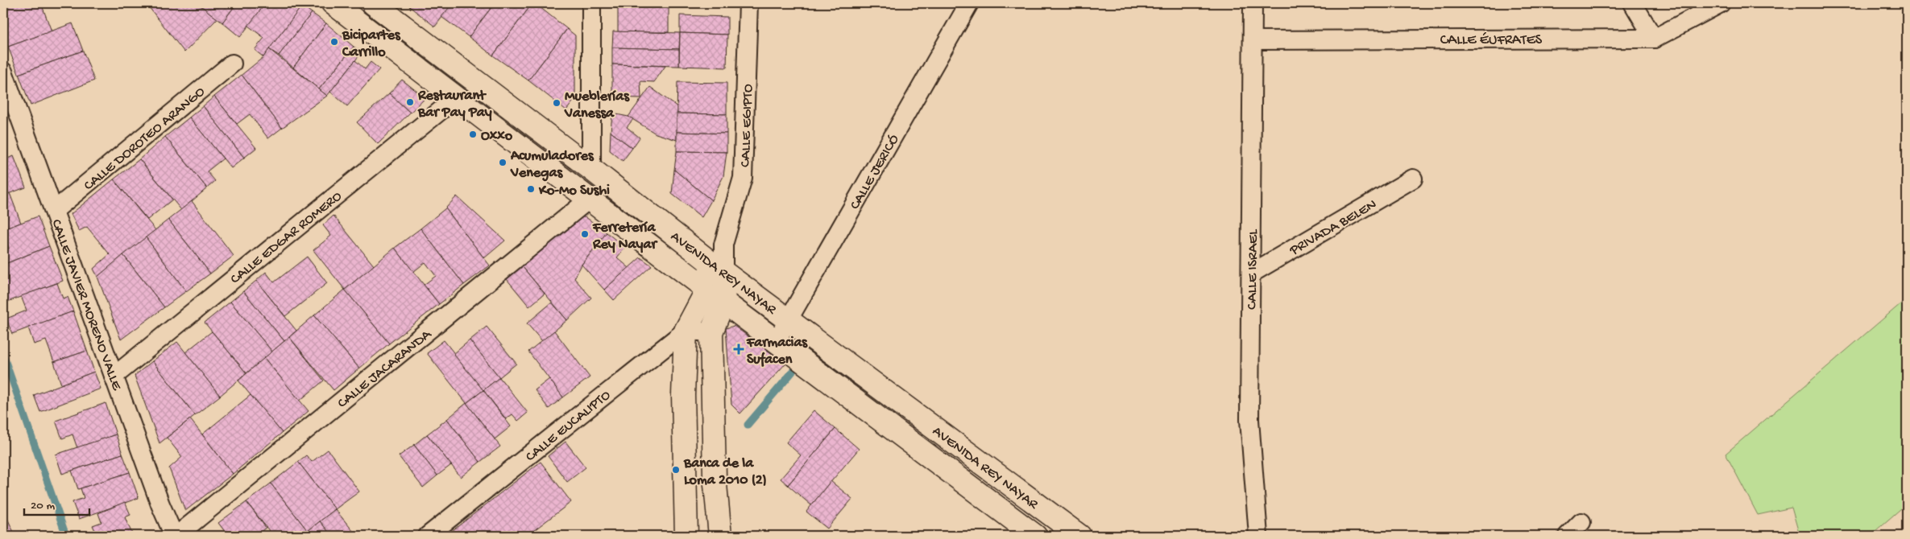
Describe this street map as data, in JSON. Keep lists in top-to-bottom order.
{
  "streets": {
    "main road": ["AVENIDA REY NAYAR"],
    "street": [
      "CALLE ÉUFRATES",
      "CALLE EGIPTO",
      "CALLE DOROTEO ARANGO",
      "CALLE JERICÓ",
      "PRIVADA BELEN",
      "CALLE EDGAR ROMERO",
      "CALLE ISRAEL",
      "CALLE JAVIER MORENO VALLE",
      "CALLE JACARANDA",
      "CALLE EUCALIPTO"
    ]
  },
  "crossings": [
    ["CALLE ÉUFRATES", "CALLE ISRAEL"],
    ["CALLE EGIPTO", "AVENIDA REY NAYAR"],
    ["CALLE DOROTEO ARANGO", "CALLE JAVIER MORENO VALLE"],
    ["CALLE JERICÓ", "AVENIDA REY NAYAR"],
    ["PRIVADA BELEN", "CALLE ISRAEL"],
    ["CALLE EDGAR ROMERO", "AVENIDA REY NAYAR"],
    ["CALLE EDGAR ROMERO", "CALLE JAVIER MORENO VALLE"],
    ["AVENIDA REY NAYAR", "CALLE JACARANDA"],
    ["CALLE JAVIER MORENO VALLE", "CALLE JACARANDA"]
  ],
  "places": {
    "other": [
      "Bicipartes Carrillo",
      "Restaurant Bar Pay Pay",
      "Mueblerías Vanessa",
      "Oxxo",
      "Acumuladores Venegas",
      "Ko-Mo Sushi",
      "Ferretería Rey Nayar",
      "Banca de la Loma 2010 (2)"
    ],
    "health": ["Farmacias Sufacen"]
  },
  "scale_bar": "20 m"
}
